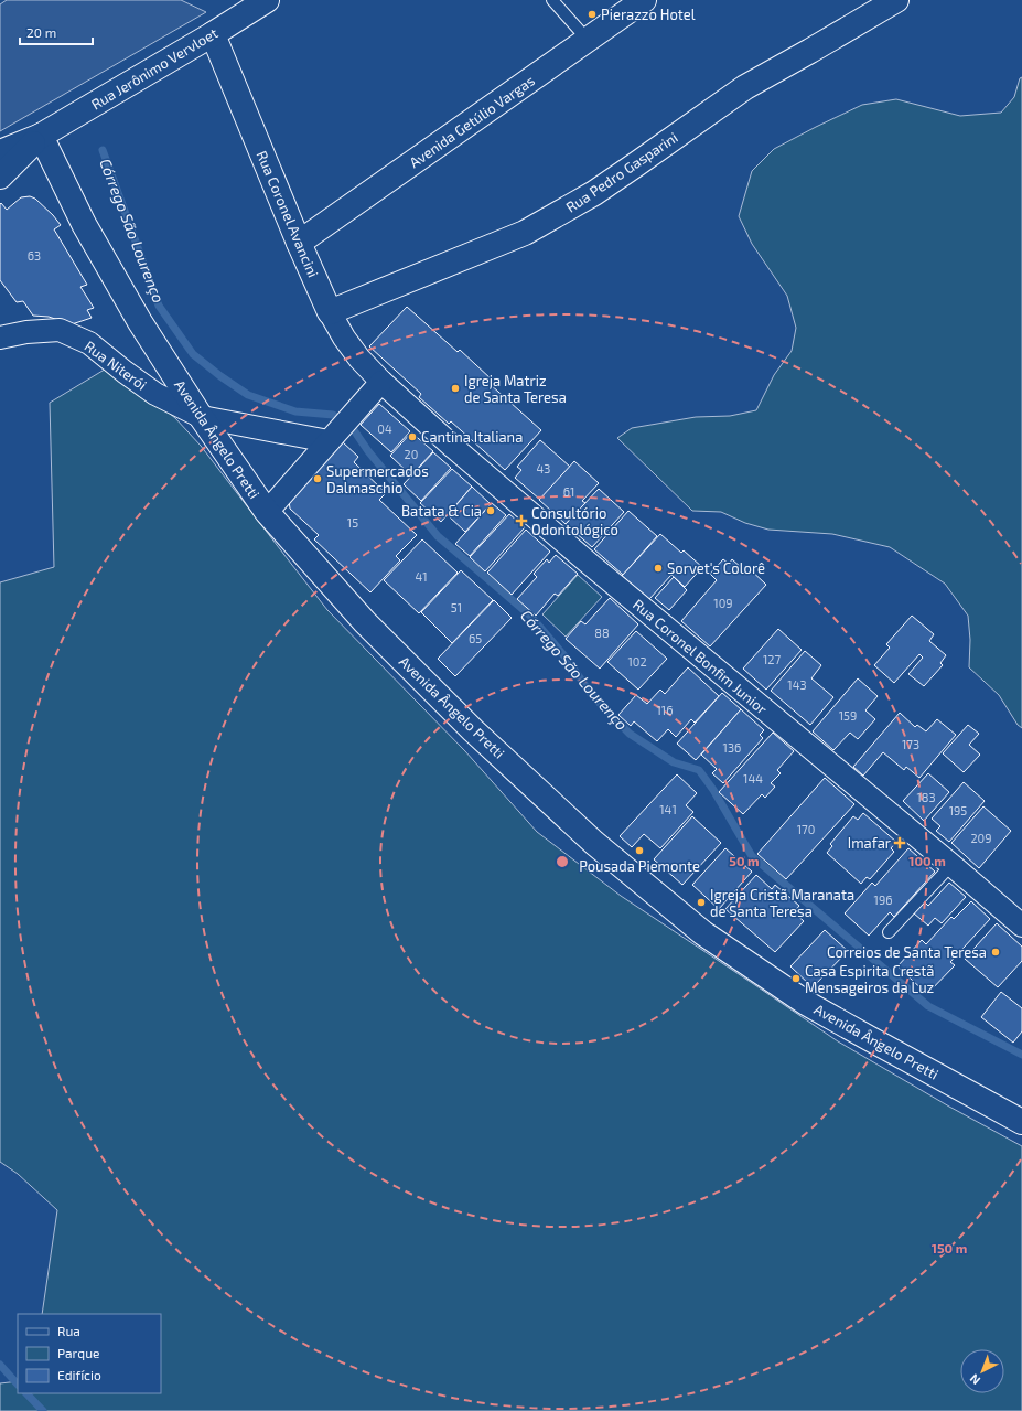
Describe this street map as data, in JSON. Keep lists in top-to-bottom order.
{
  "streets": {
    "main road": [
      "Rua Jerônimo Vervloet",
      "Avenida Getúlio Vargas",
      "Rua Pedro Gasparini",
      "Rua Coronel Avancini",
      "Avenida Ângelo Pretti"
    ],
    "street": ["Rua Niterói", "Rua Coronel Bonfim Junior"]
  },
  "crossings": [
    ["Rua Jerônimo Vervloet", "Rua Coronel Avancini"],
    ["Rua Jerônimo Vervloet", "Avenida Ângelo Pretti"],
    ["Avenida Getúlio Vargas", "Rua Coronel Avancini"],
    ["Rua Pedro Gasparini", "Rua Coronel Avancini"],
    ["Rua Coronel Avancini", "Rua Coronel Bonfim Junior"],
    ["Rua Niterói", "Avenida Ângelo Pretti"]
  ],
  "water": ["Córrego São Lourenço"],
  "places": {
    "other": [
      "Pierazzo Hotel",
      "Igreja Matriz de Santa Teresa",
      "Cantina Italiana",
      "Supermercados Dalmaschio",
      "Batata & Cia",
      "Sorvet's Colorê",
      "Pousada Piemonte",
      "Igreja Cristã Maranata de Santa Teresa",
      "Correios de Santa Teresa",
      "Casa Espirita Crestã Mensageiros da Luz"
    ],
    "health": ["Consultório Odontológico", "Imafar"]
  },
  "house_numbers": [
    "63",
    "04",
    "20",
    "43",
    "61",
    "15",
    "41",
    "109",
    "51",
    "88",
    "65",
    "127",
    "102",
    "143",
    "116",
    "159",
    "173",
    "136",
    "144",
    "183",
    "141",
    "195",
    "170",
    "209",
    "196"
  ],
  "legend": ["Rua", "Parque", "Edifício"],
  "scale_bar": "20 m",
  "north": "bottom left",
  "rings": ["50 m", "100 m", "150 m"]
}
